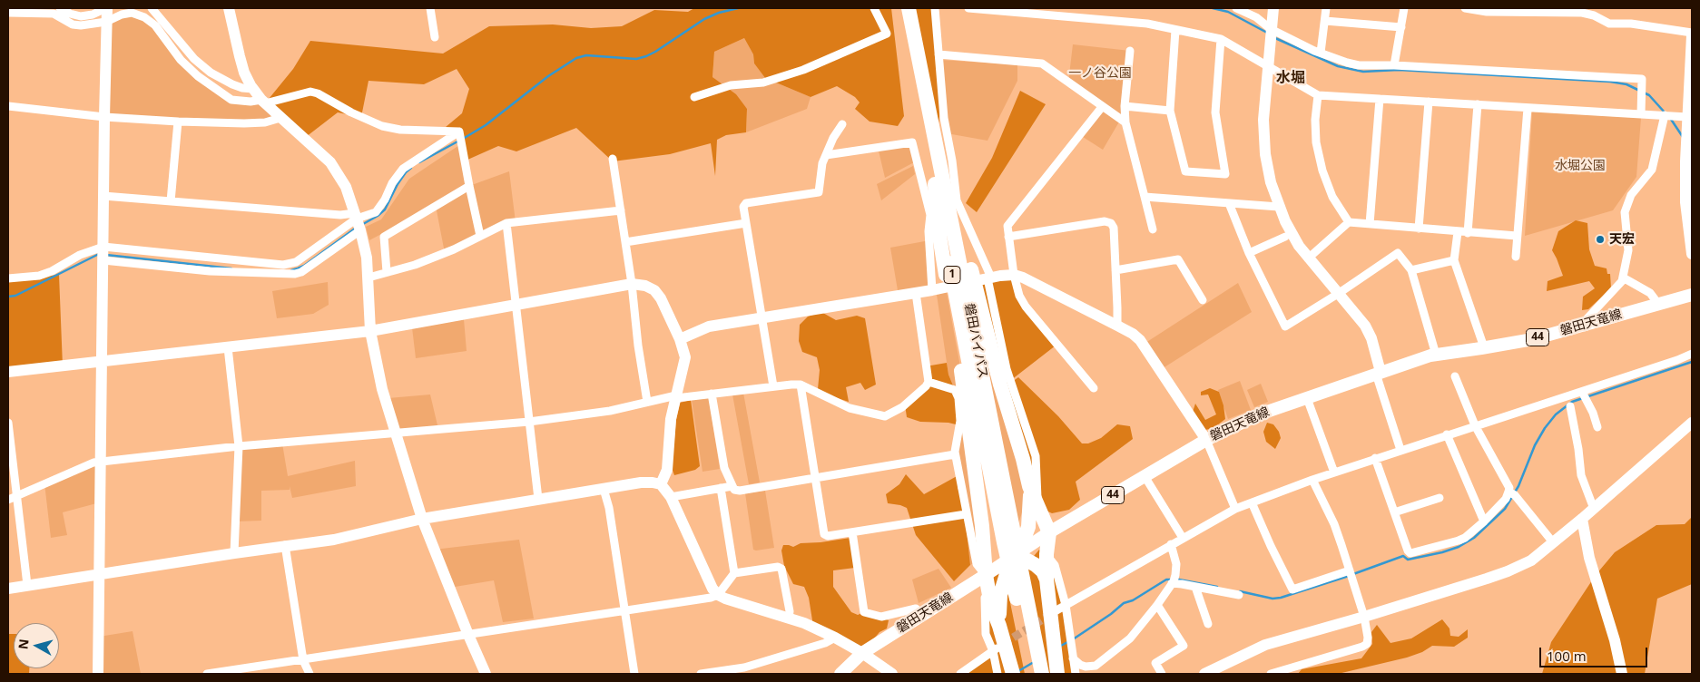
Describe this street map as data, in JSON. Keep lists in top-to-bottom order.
{
  "streets": {
    "highway": ["1", "磐田バイパス"],
    "main road": ["磐田天竜線", "44"]
  },
  "crossings": [
    ["1", "磐田天竜線"],
    ["1", "磐田バイパス"]
  ],
  "districts": ["水堀"],
  "parks": ["一ノ谷公園", "水堀公園"],
  "places": ["天宏"],
  "scale_bar": "100 m",
  "north": "left"
}
